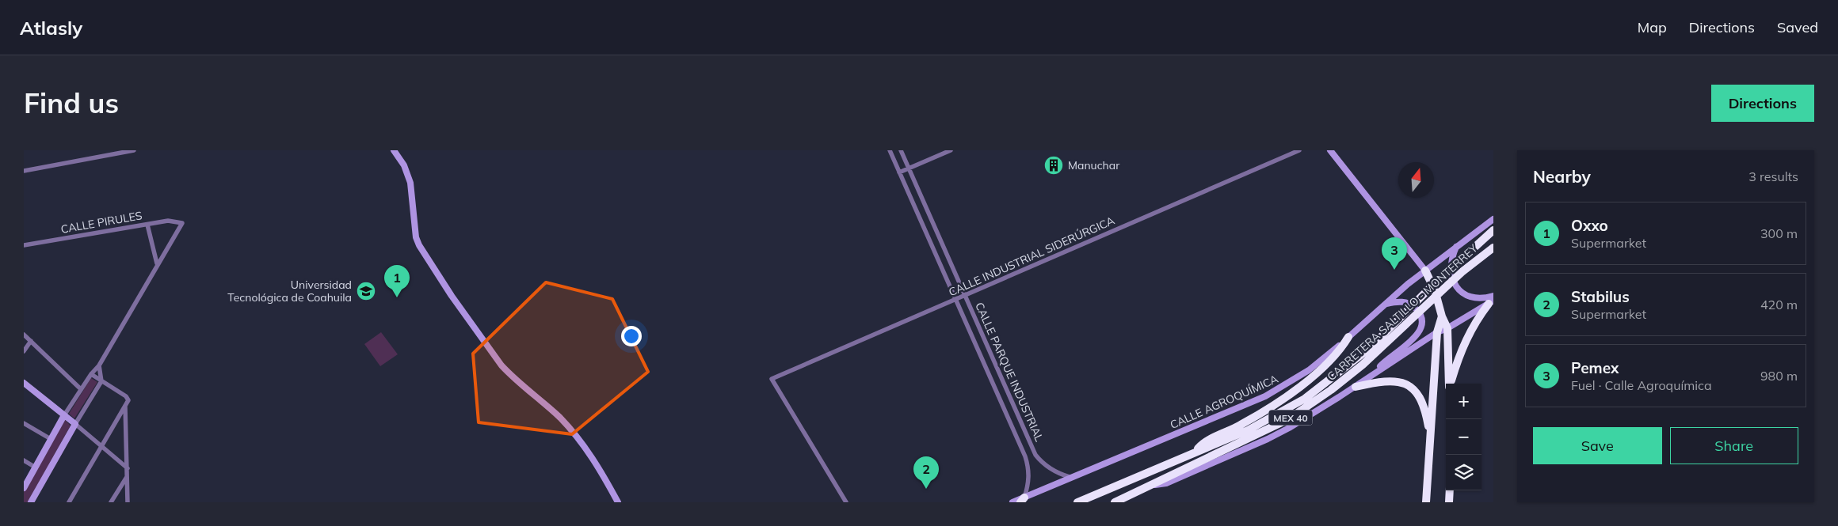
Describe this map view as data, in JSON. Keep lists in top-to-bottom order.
{
  "streets": {
    "highway": ["CARRETERA SALTILLO - MONTERREY", "MEX 40"],
    "street": [
      "CALLE PIRULES",
      "CALLE INDUSTRIAL SIDERÚRGICA",
      "CALLE PARQUE INDUSTRIAL",
      "CALLE AGROQUÍMICA"
    ]
  },
  "crossings": [
    ["CALLE INDUSTRIAL SIDERÚRGICA", "CALLE PARQUE INDUSTRIAL"],
    ["CALLE PARQUE INDUSTRIAL", "CALLE AGROQUÍMICA"]
  ],
  "places": {
    "building": ["Manuchar"],
    "school or university": ["Universidad Tecnológica de Coahuila"]
  },
  "north": "top",
  "page": {
    "header": "Atlasly",
    "nav": ["Map", "Directions", "Saved"],
    "buttons": [
      "Directions",
      ["Save", "Share"]
    ],
    "title": "Find us",
    "heading": ["Nearby", "3 results"],
    "list": [
      {
        "mark": "1",
        "name": "Oxxo",
        "note": "Supermarket",
        "value": "300 m"
      },
      {
        "mark": "2",
        "name": "Stabilus",
        "note": "Supermarket",
        "value": "420 m"
      },
      {
        "mark": "3",
        "name": "Pemex",
        "note": "Fuel · Calle Agroquímica",
        "value": "980 m"
      }
    ],
    "pins": ["3", "1", "2"],
    "map_buttons": ["+", "−"]
  }
}
